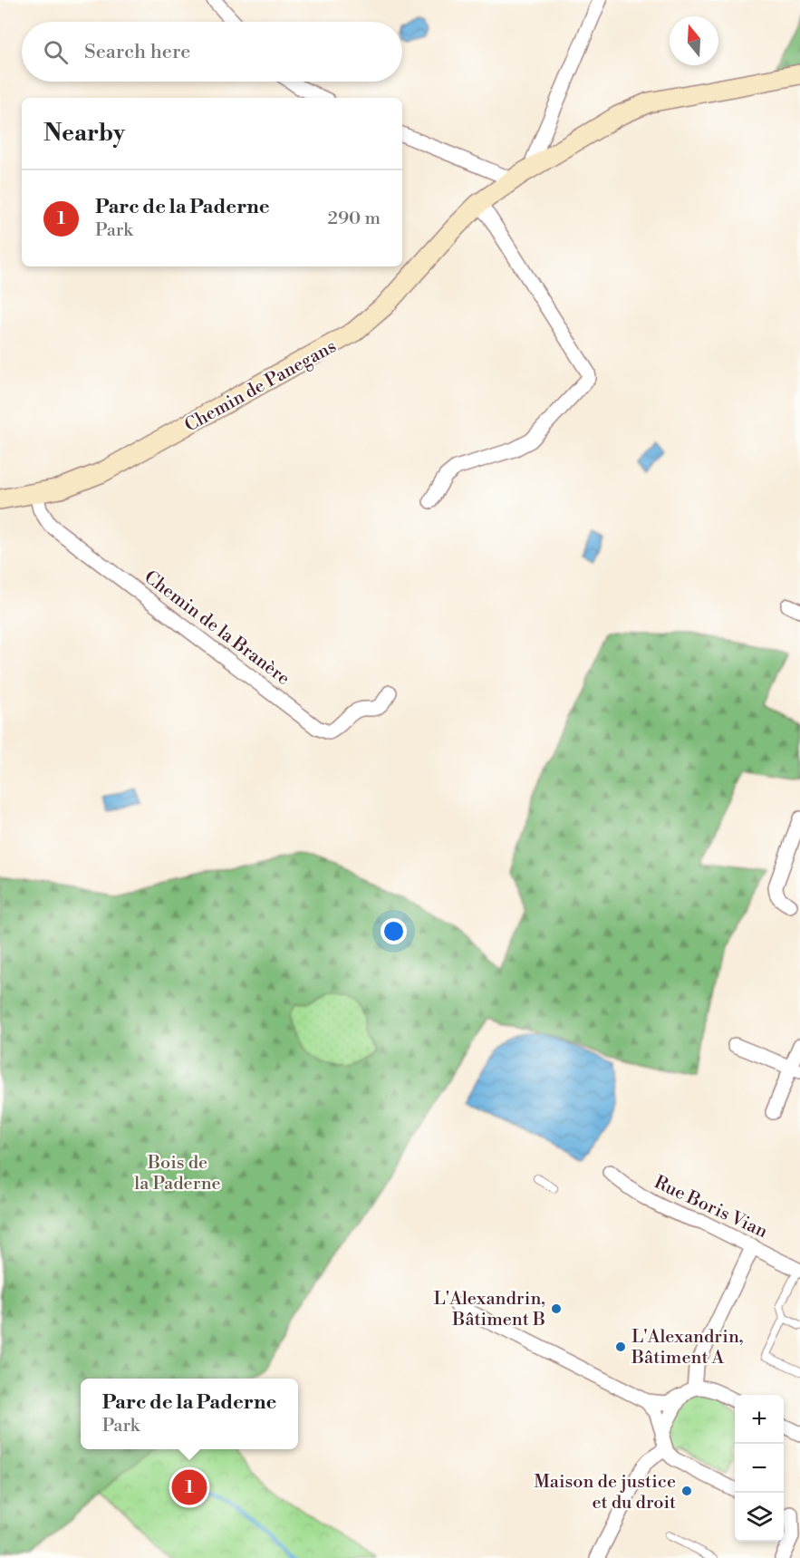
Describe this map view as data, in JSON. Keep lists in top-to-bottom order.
{
  "streets": {
    "street": ["Chemin de Panegans", "Chemin de la Branère", "Rue Boris Vian"]
  },
  "crossings": [
    ["Chemin de Panegans", "Chemin de la Branère"]
  ],
  "parks": ["Bois de la Paderne"],
  "places": ["L'Alexandrin, Bâtiment B", "L'Alexandrin, Bâtiment A", "Maison de justice et du droit"],
  "north": "top",
  "page": {
    "search": "Search here",
    "heading": "Nearby",
    "list": [
      {
        "mark": "1",
        "name": "Parc de la Paderne",
        "note": "Park",
        "value": "290 m"
      }
    ],
    "popup": ["Parc de la Paderne", "Park"],
    "map_buttons": ["+", "−"],
    "pins": "1"
  }
}
